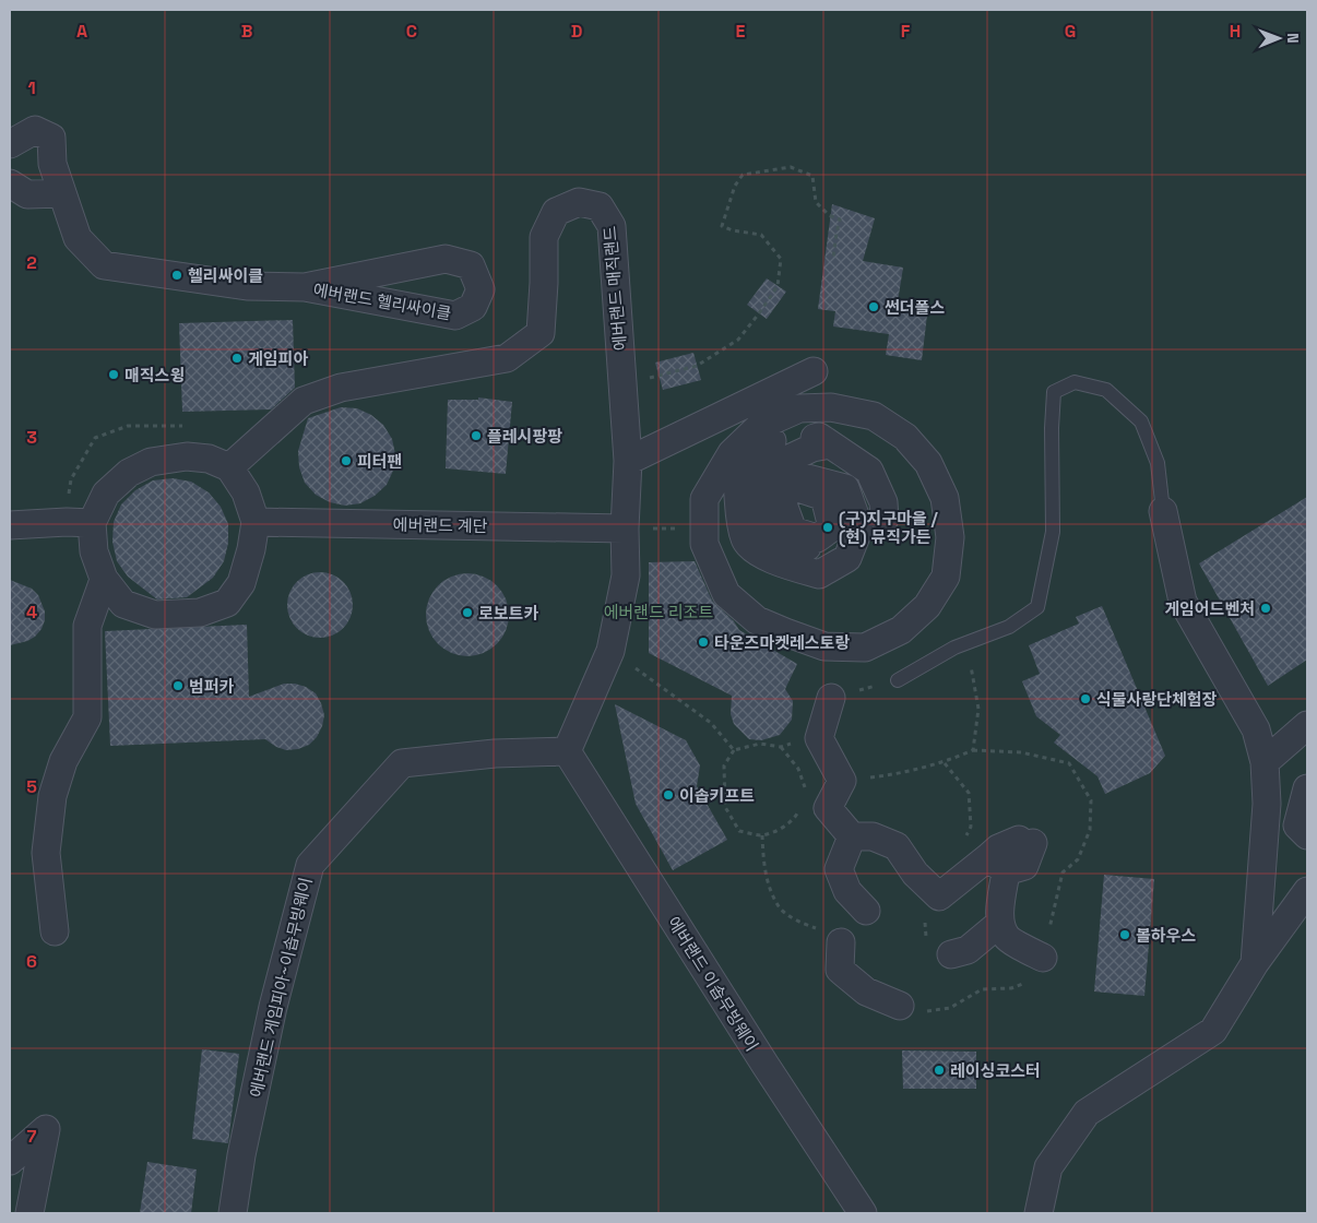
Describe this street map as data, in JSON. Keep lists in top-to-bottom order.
{
  "streets": {
    "street": [
      "에버랜드 매직랜드",
      "에버랜드 헬리싸이클",
      "에버랜드 계단",
      "에버랜드 이솝무빙웨이",
      "에버랜드 게임피아~이솝무빙웨이"
    ]
  },
  "crossings": [
    ["에버랜드 매직랜드", "에버랜드 계단"],
    ["에버랜드 매직랜드", "에버랜드 이솝무빙웨이"],
    ["에버랜드 매직랜드", "에버랜드 게임피아~이솝무빙웨이"],
    ["에버랜드 이솝무빙웨이", "에버랜드 게임피아~이솝무빙웨이"]
  ],
  "parks": ["에버랜드 리조트"],
  "places": [
    "헬리싸이클",
    "썬더폴스",
    "게임피아",
    "매직스윙",
    "플레시팡팡",
    "피터팬",
    "(구)지구마을 / (현) 뮤직가든",
    "게임어드벤처",
    "로보트카",
    "타운즈마켓레스토랑",
    "범퍼카",
    "식물사랑단체험장",
    "이솝키프트",
    "볼하우스",
    "레이싱코스터"
  ],
  "north": "right",
  "grid": {
    "columns": [
      "A",
      "B",
      "C",
      "D",
      "E",
      "F",
      "G",
      "H"
    ],
    "rows": [
      "1",
      "2",
      "3",
      "4",
      "5",
      "6",
      "7"
    ]
  }
}
